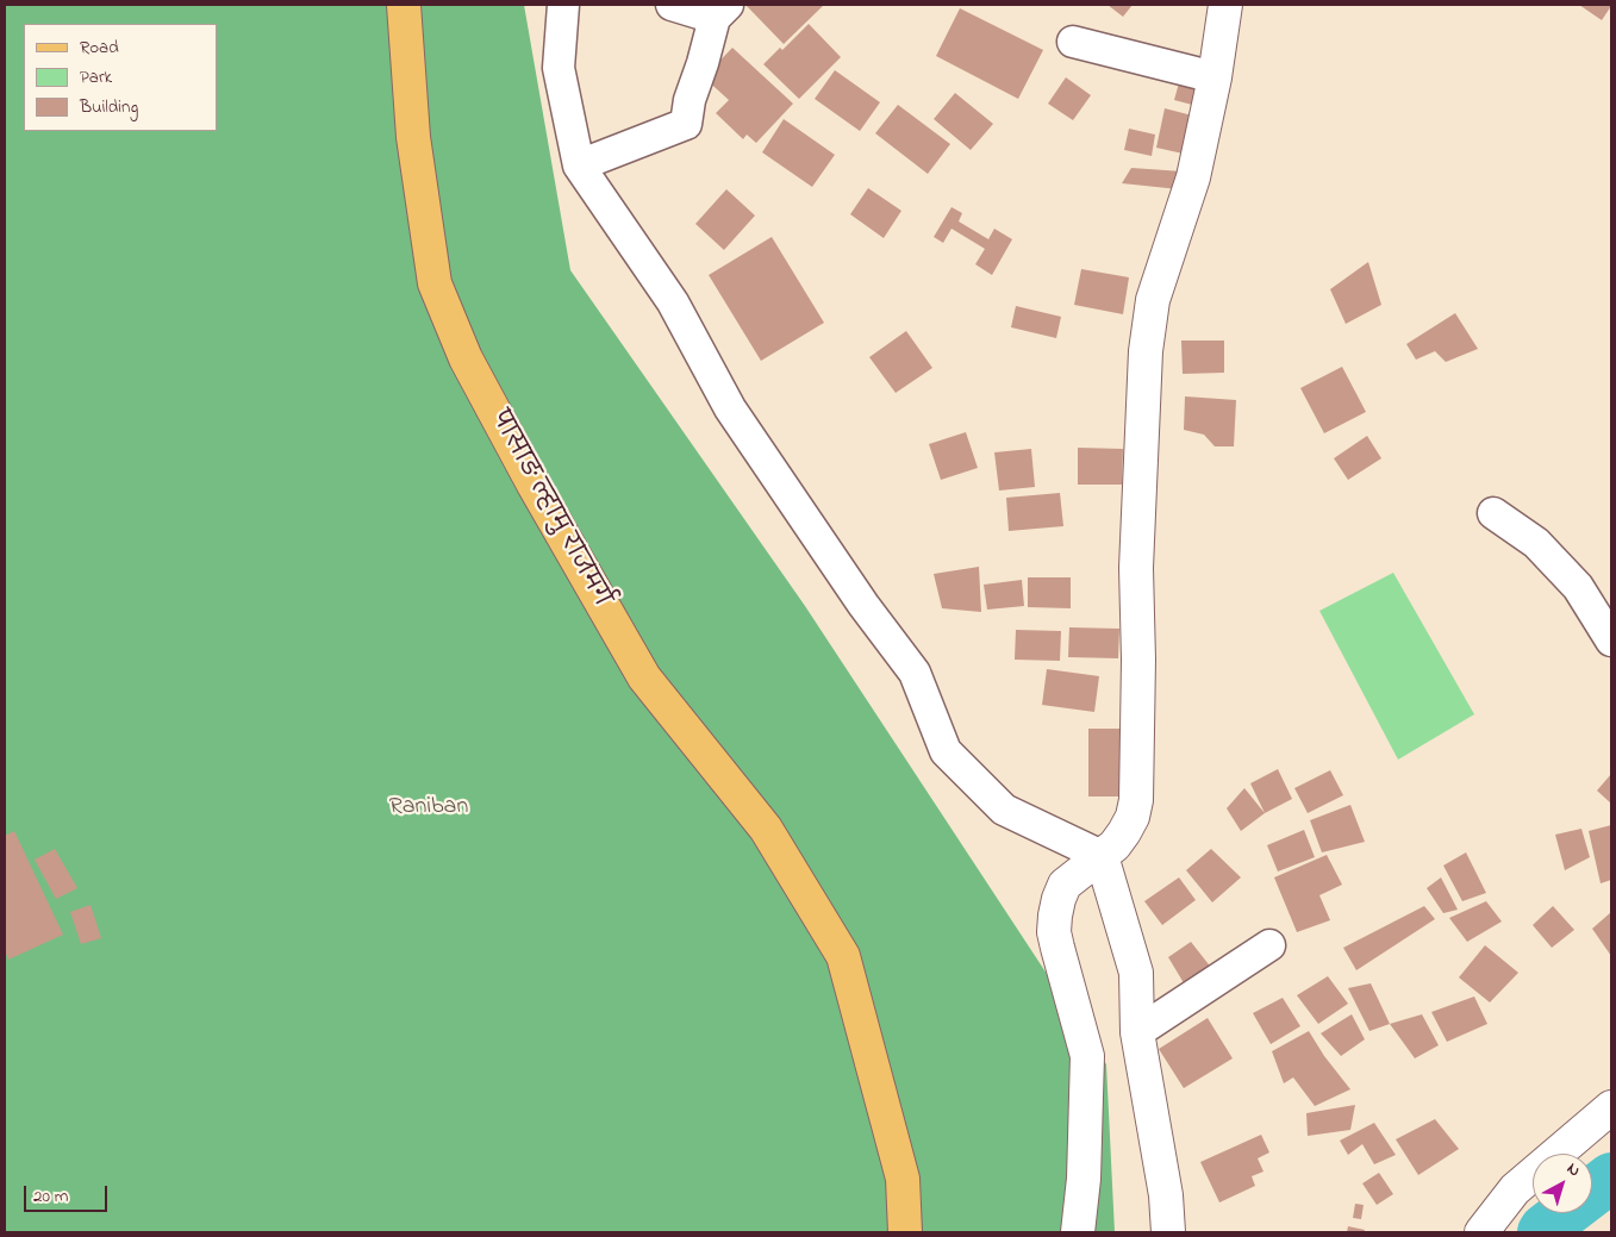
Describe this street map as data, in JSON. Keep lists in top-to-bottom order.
{
  "streets": {
    "main road": ["पासाङ ल्हामु राजमर्ग"]
  },
  "parks": ["Raniban"],
  "legend": ["Road", "Park", "Building"],
  "scale_bar": "20 m",
  "north": "top right"
}
